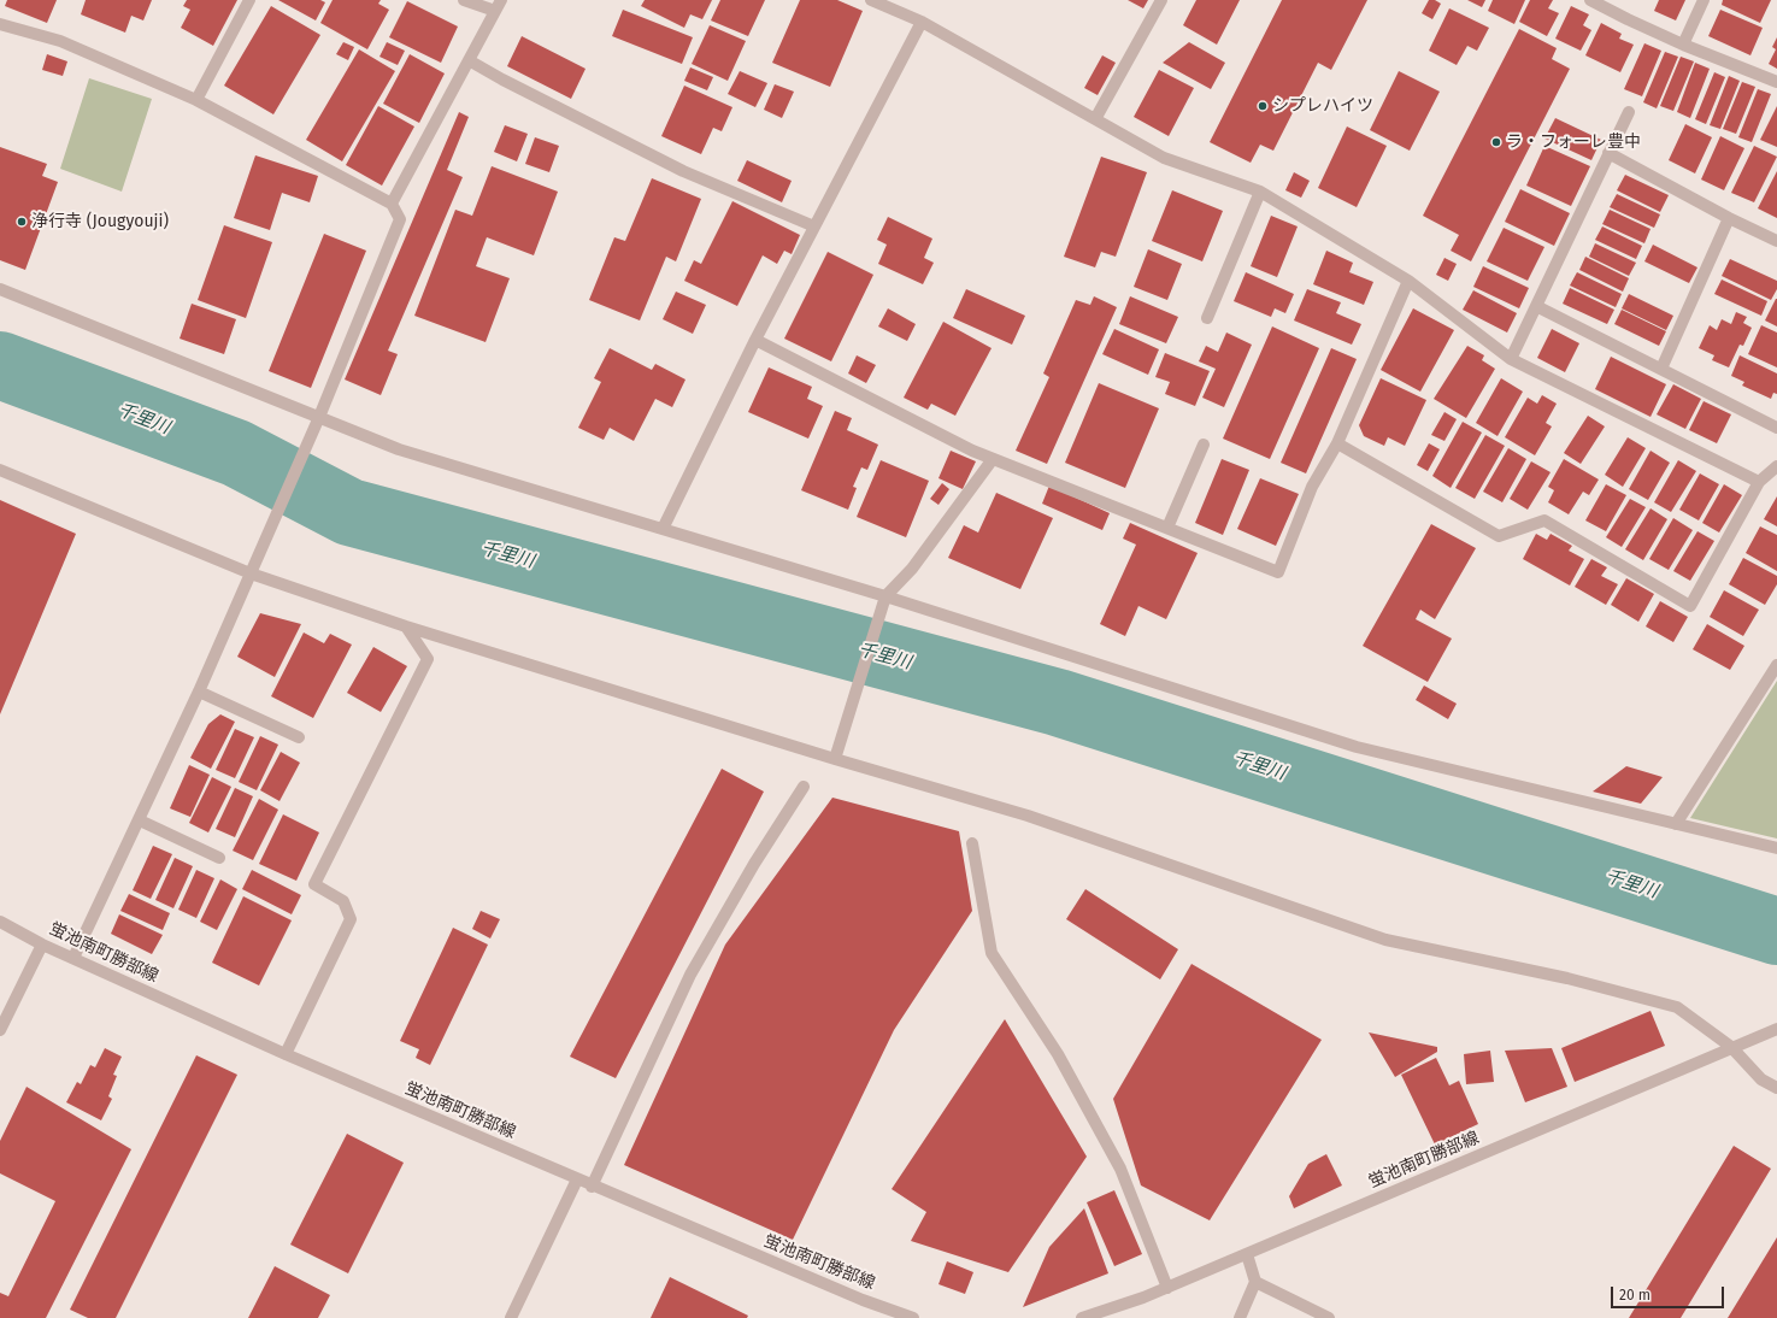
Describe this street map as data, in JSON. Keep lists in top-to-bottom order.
{
  "streets": {
    "street": ["蛍池南町勝部線"]
  },
  "water": ["千里川"],
  "places": ["シプレハイツ", "ラ・フォーレ豊中", "浄行寺 (Jougyouji)"],
  "scale_bar": "20 m"
}
